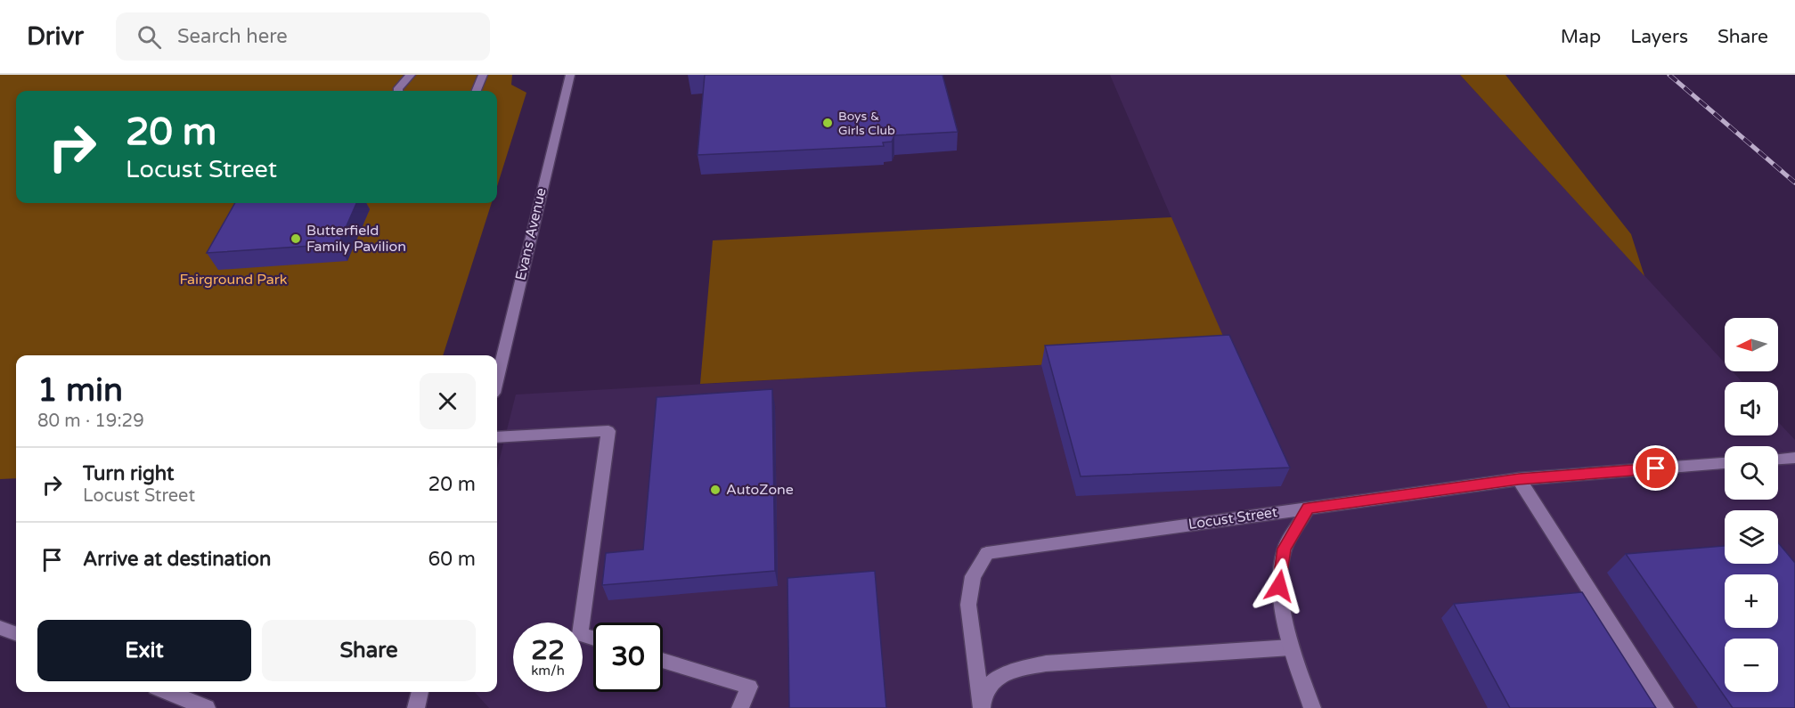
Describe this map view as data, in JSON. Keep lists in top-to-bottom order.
{
  "streets": {
    "street": ["Evans Avenue", "Locust Street"]
  },
  "parks": ["Fairground Park"],
  "places": ["Boys & Girls Club", "Butterfield Family Pavilion", "AutoZone"],
  "north": "left",
  "page": {
    "header": "Drivr",
    "search": "Search here",
    "nav": ["Map", "Layers", "Share"],
    "turn": ["20 m", "Locust Street"],
    "map_buttons": ["+", "−"],
    "heading": ["1 min", "80 m · 19:29"],
    "list": [
      {
        "name": "Turn right",
        "note": "Locust Street",
        "value": "20 m"
      },
      {
        "name": "Arrive at destination",
        "value": "60 m"
      }
    ],
    "buttons": ["Exit", "Share"],
    "speed": "22 km/h",
    "limit": "30"
  }
}
